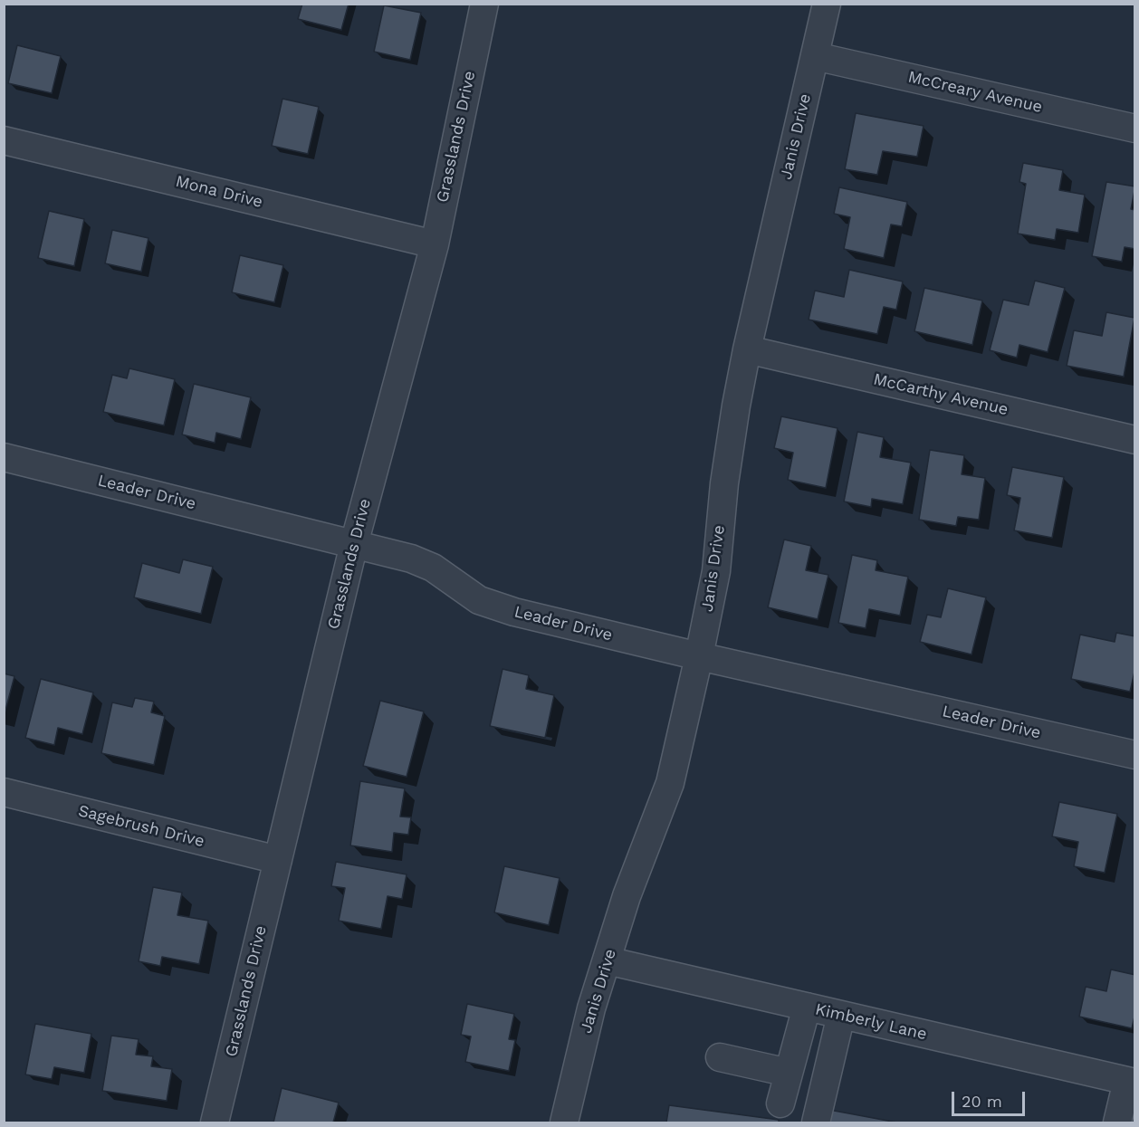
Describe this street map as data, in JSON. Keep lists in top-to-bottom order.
{
  "streets": {
    "street": [
      "McCreary Avenue",
      "Grasslands Drive",
      "Janis Drive",
      "Mona Drive",
      "McCarthy Avenue",
      "Leader Drive",
      "Sagebrush Drive",
      "Kimberly Lane"
    ]
  },
  "crossings": [
    ["McCreary Avenue", "Janis Drive"],
    ["Grasslands Drive", "Mona Drive"],
    ["Grasslands Drive", "Leader Drive"],
    ["Grasslands Drive", "Sagebrush Drive"],
    ["Janis Drive", "McCarthy Avenue"],
    ["Janis Drive", "Leader Drive"],
    ["Janis Drive", "Kimberly Lane"]
  ],
  "scale_bar": "20 m"
}
